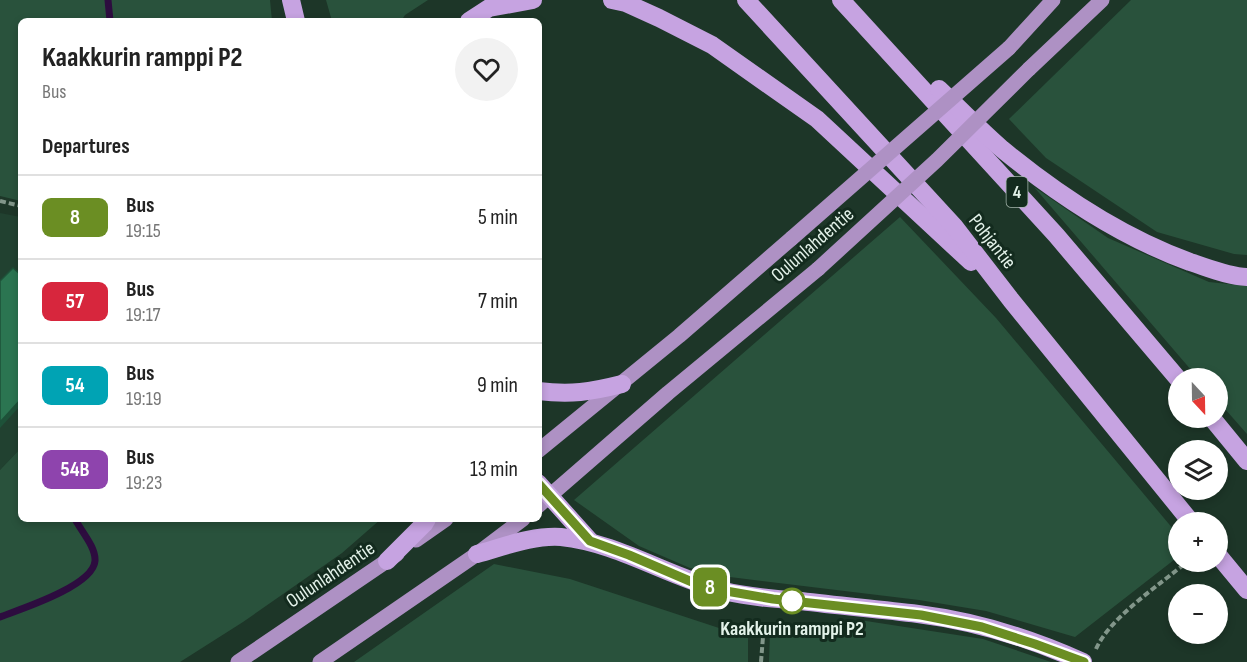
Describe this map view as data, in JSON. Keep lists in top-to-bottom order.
{
  "streets": {
    "highway": ["4", "Pohjantie"],
    "main road": ["Oulunlahdentie"]
  },
  "places": ["Kaakkurin ramppi P2"],
  "lines": ["bus line 8"],
  "north": "bottom",
  "page": {
    "on_map": "8",
    "heading": [
      ["Kaakkurin ramppi P2", "Bus"],
      "Departures"
    ],
    "list": [
      {
        "mark": "8",
        "name": "Bus",
        "note": "19:15",
        "value": "5 min"
      },
      {
        "mark": "57",
        "name": "Bus",
        "note": "19:17",
        "value": "7 min"
      },
      {
        "mark": "54",
        "name": "Bus",
        "note": "19:19",
        "value": "9 min"
      },
      {
        "mark": "54B",
        "name": "Bus",
        "note": "19:23",
        "value": "13 min"
      }
    ],
    "map_buttons": ["+", "−"]
  }
}
